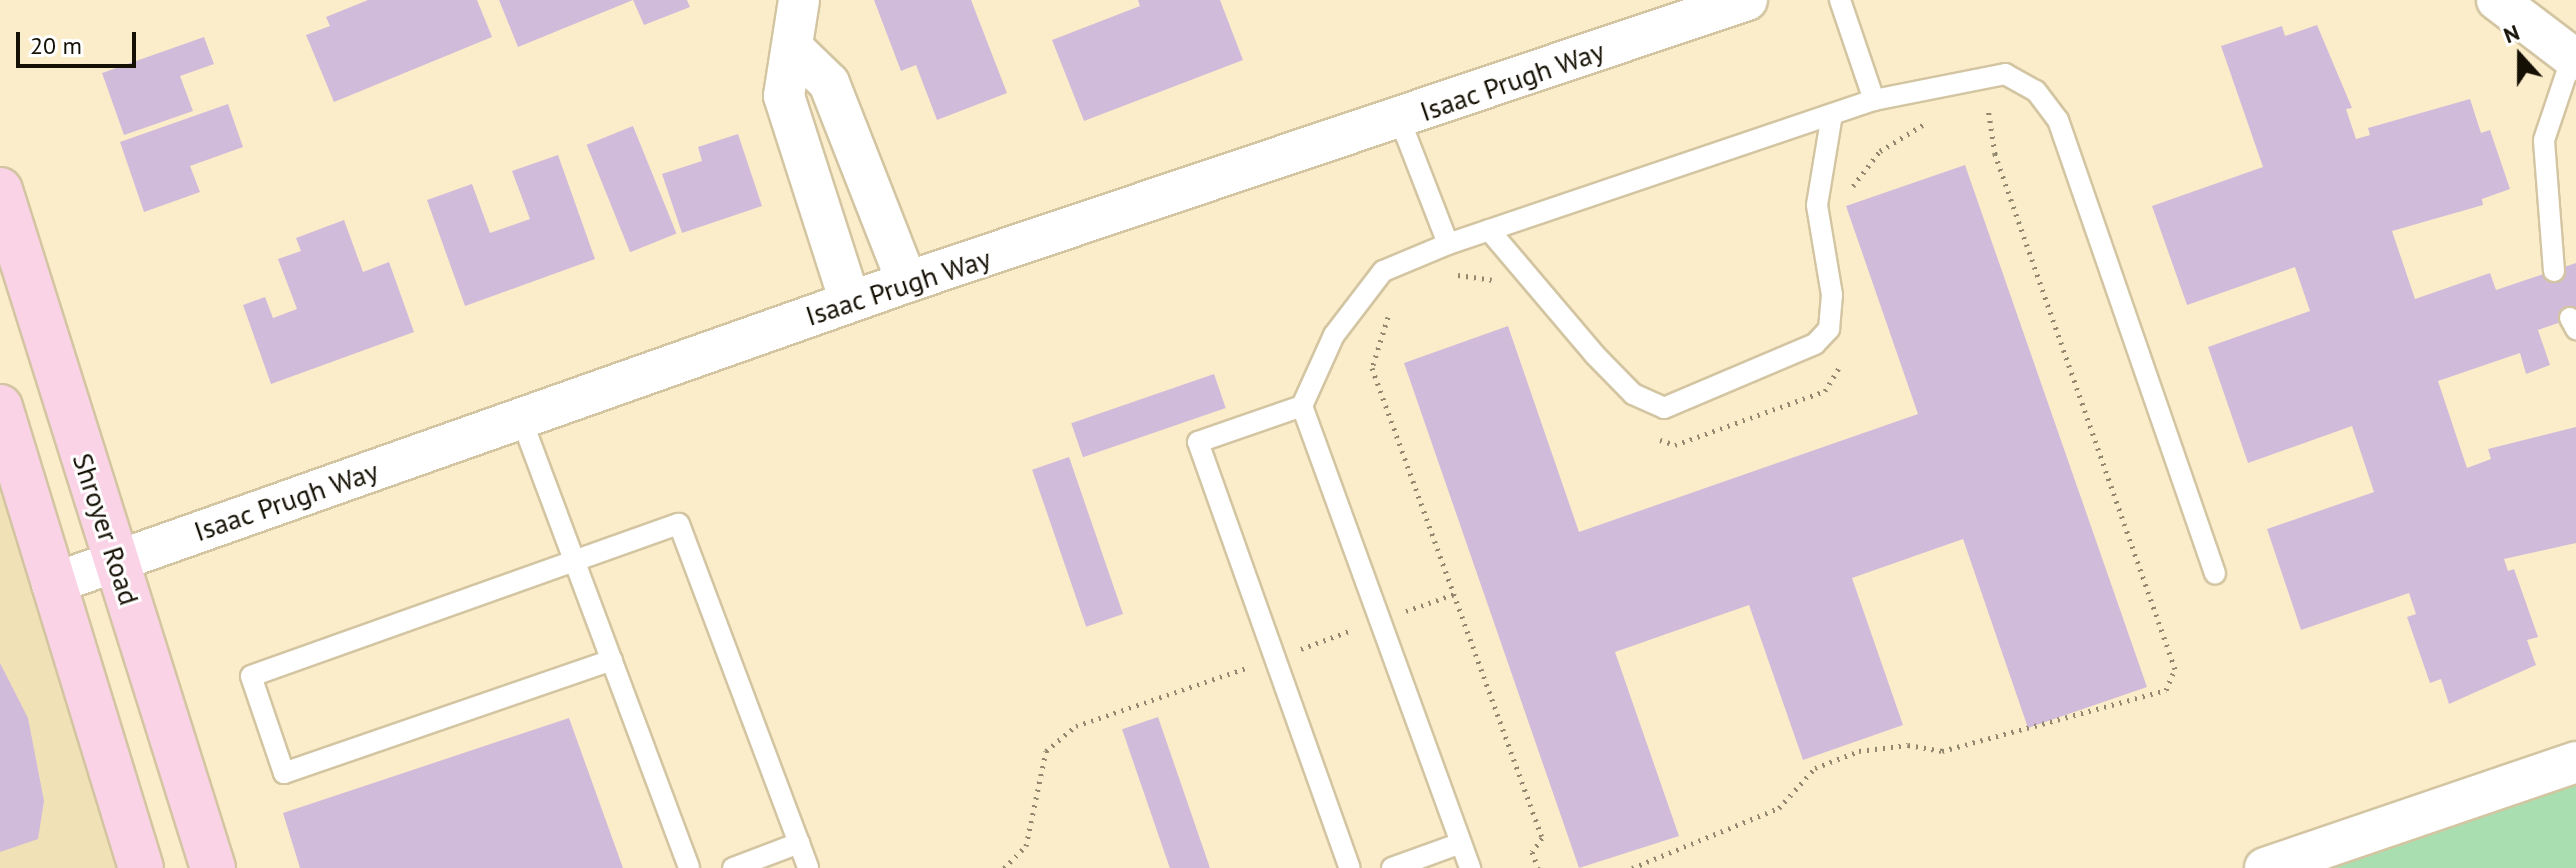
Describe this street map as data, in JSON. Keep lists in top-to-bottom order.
{
  "streets": {
    "main road": ["Shroyer Road"],
    "street": ["Isaac Prugh Way"]
  },
  "crossings": [
    ["Isaac Prugh Way", "Shroyer Road"]
  ],
  "scale_bar": "20 m",
  "north": "top"
}
